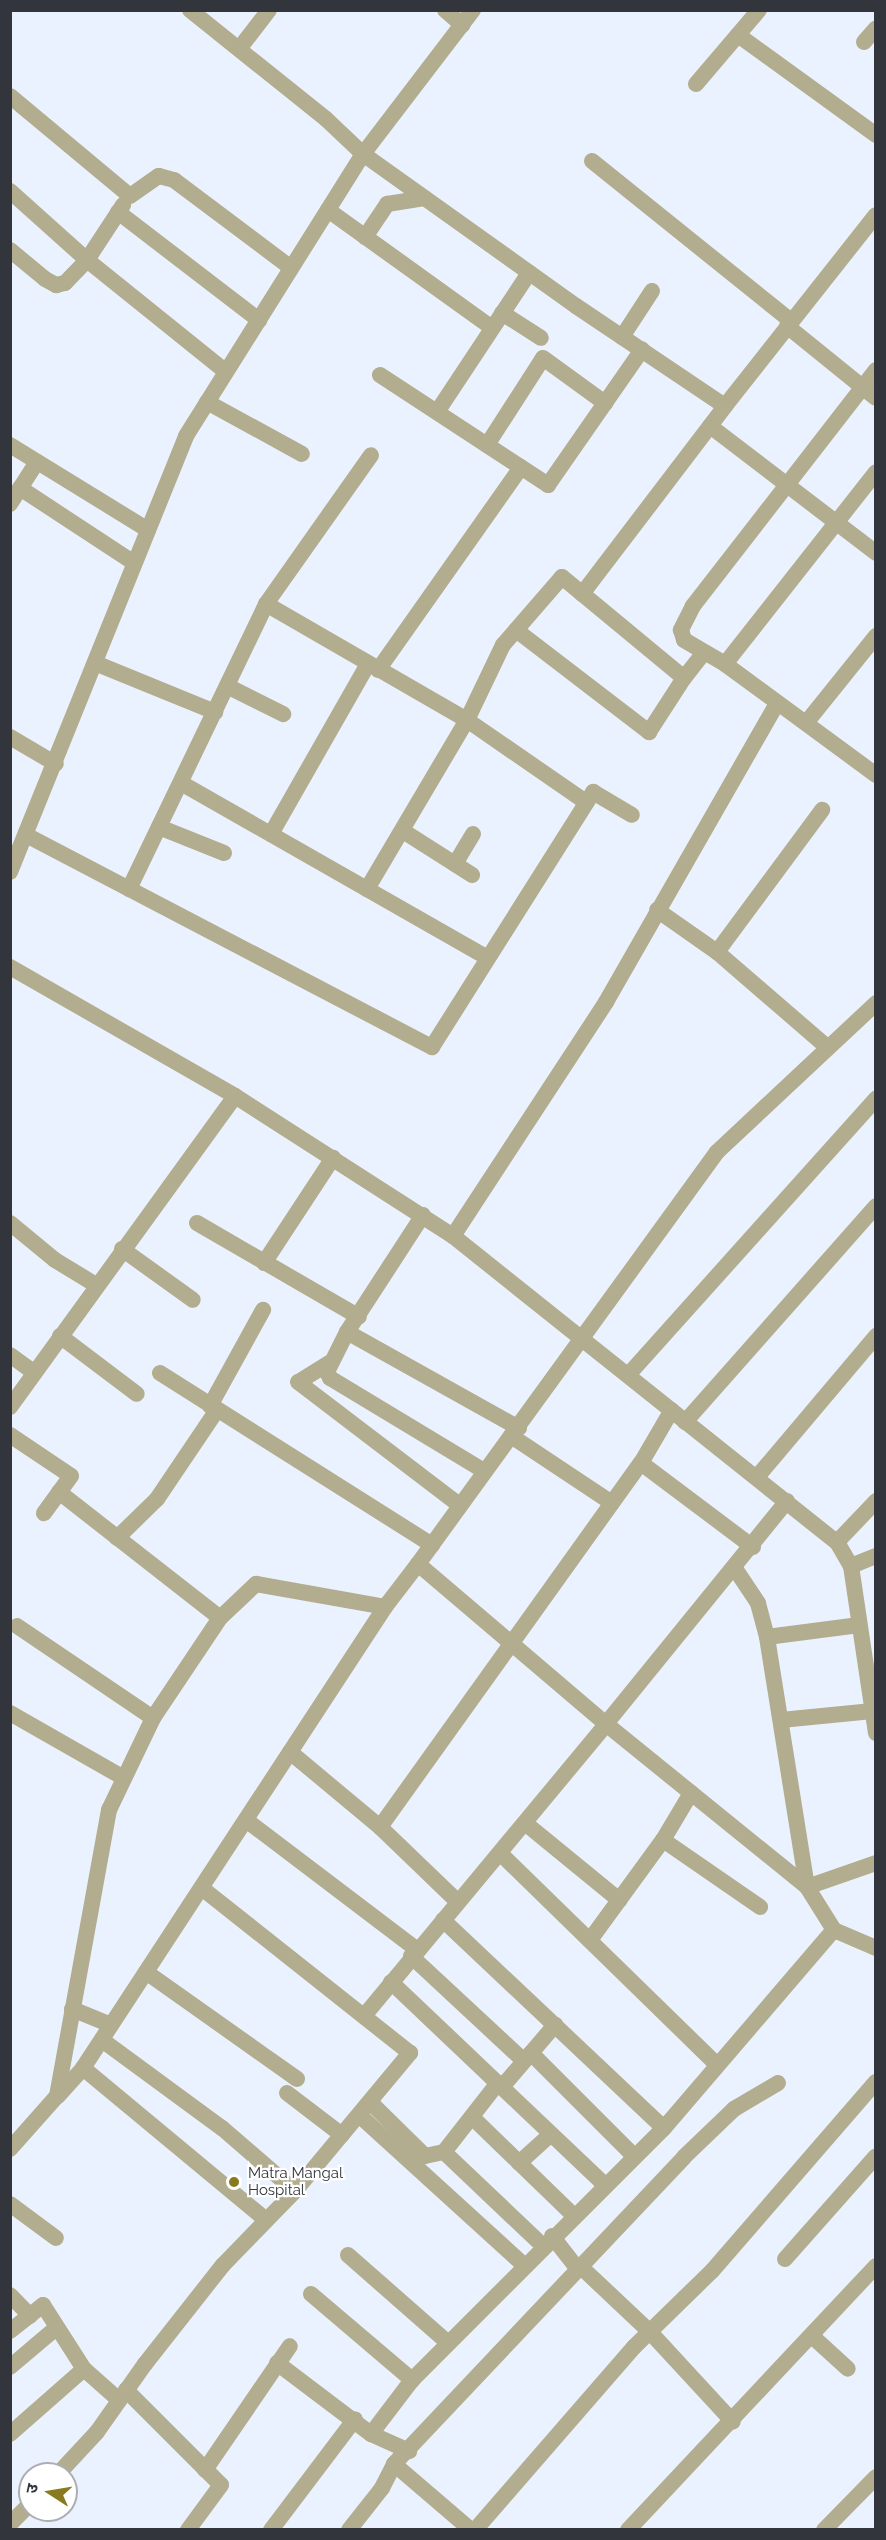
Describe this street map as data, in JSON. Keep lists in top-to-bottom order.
{
  "places": ["Matra Mangal Hospital"],
  "north": "left"
}
